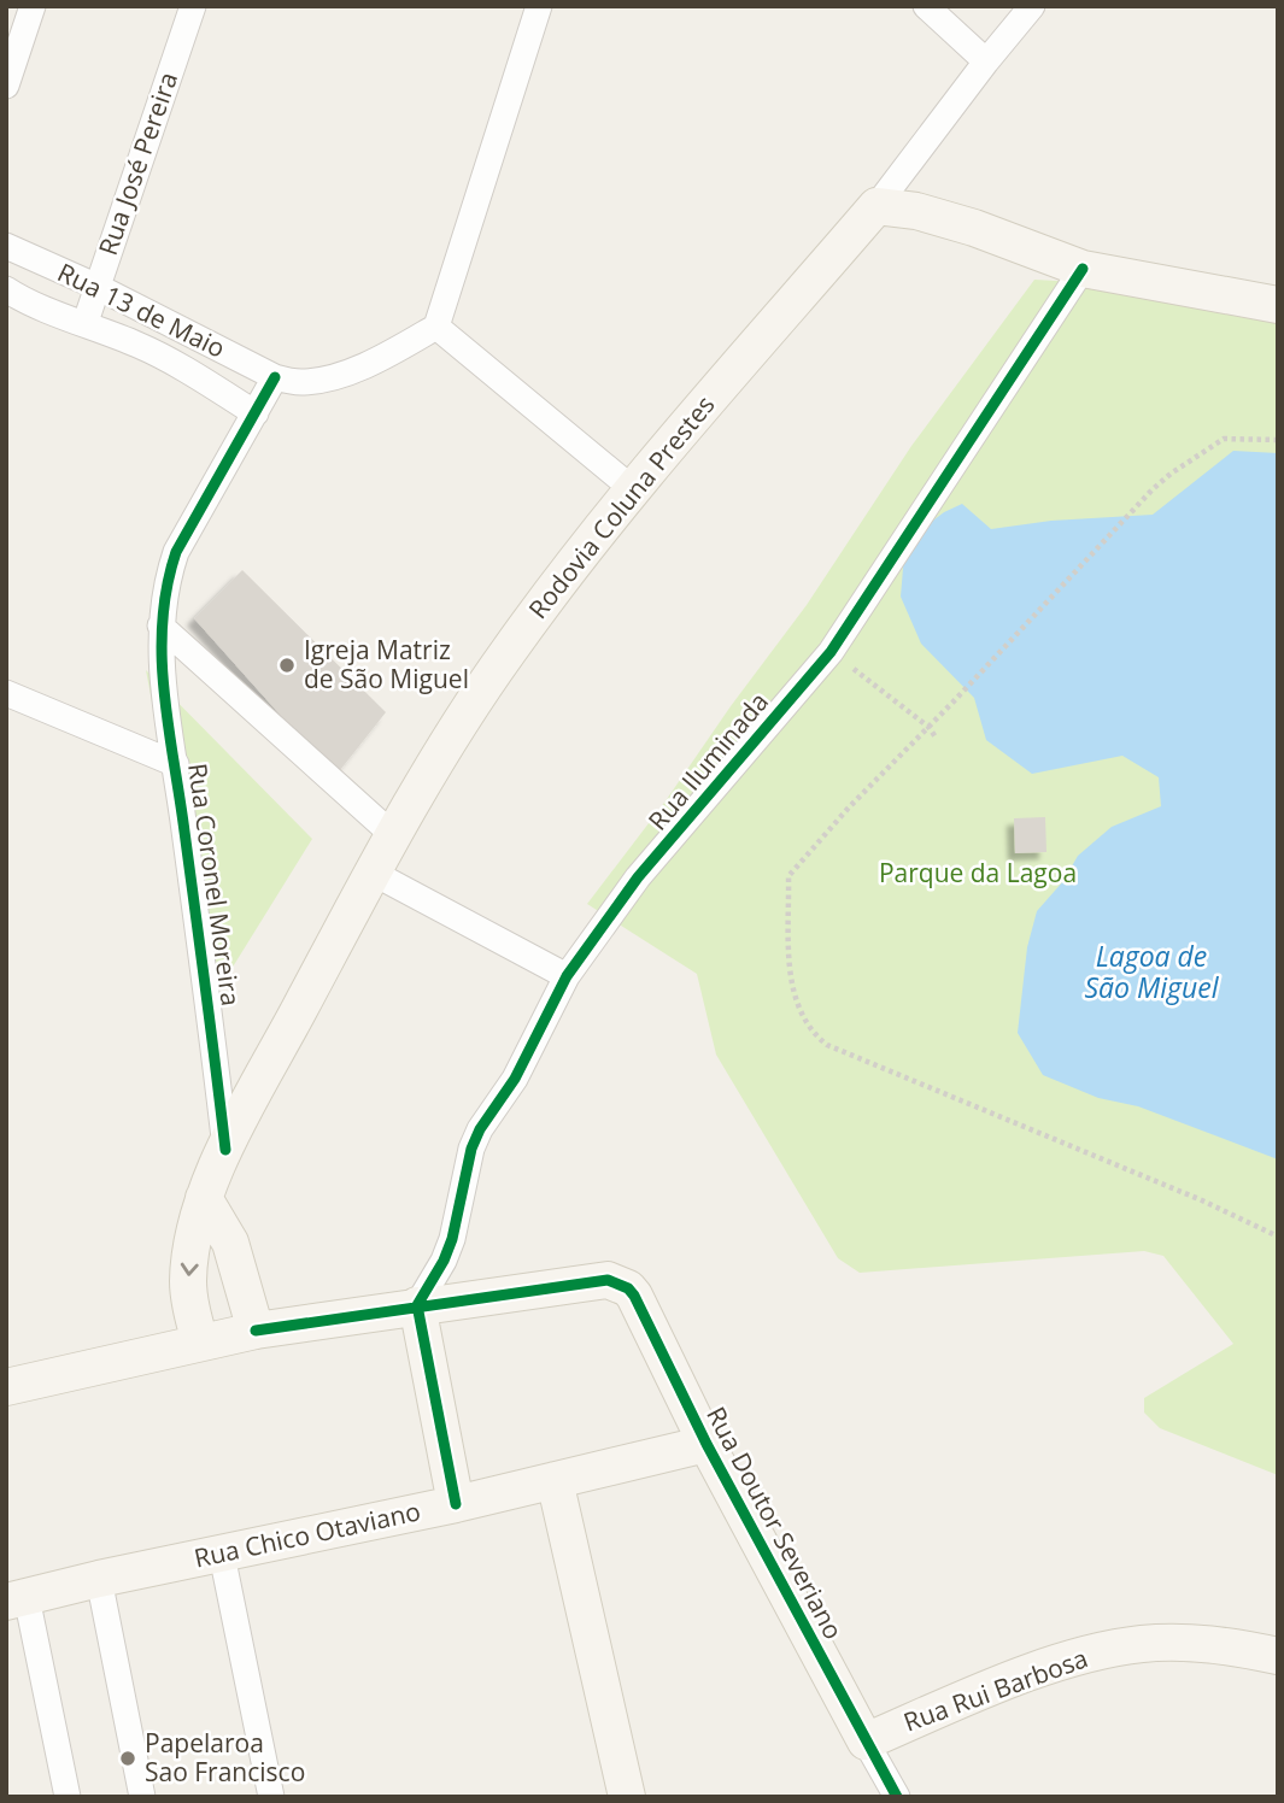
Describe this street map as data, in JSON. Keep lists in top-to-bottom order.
{
  "streets": {
    "street": [
      "Rua José Pereira",
      "Rua 13 de Maio",
      "Rodovia Coluna Prestes",
      "Rua Iluminada",
      "Rua Coronel Moreira",
      "Rua Doutor Severiano",
      "Rua Chico Otaviano",
      "Rua Rui Barbosa"
    ]
  },
  "crossings": [
    ["Rua José Pereira", "Rua 13 de Maio"],
    ["Rua 13 de Maio", "Rua Coronel Moreira"],
    ["Rodovia Coluna Prestes", "Rua Coronel Moreira"],
    ["Rua Iluminada", "Rua Doutor Severiano"],
    ["Rua Doutor Severiano", "Rua Chico Otaviano"],
    ["Rua Doutor Severiano", "Rua Rui Barbosa"]
  ],
  "water": ["Lagoa de São Miguel"],
  "parks": ["Parque da Lagoa"],
  "places": ["Igreja Matriz de São Miguel", "Papelaroa Sao Francisco"]
}
